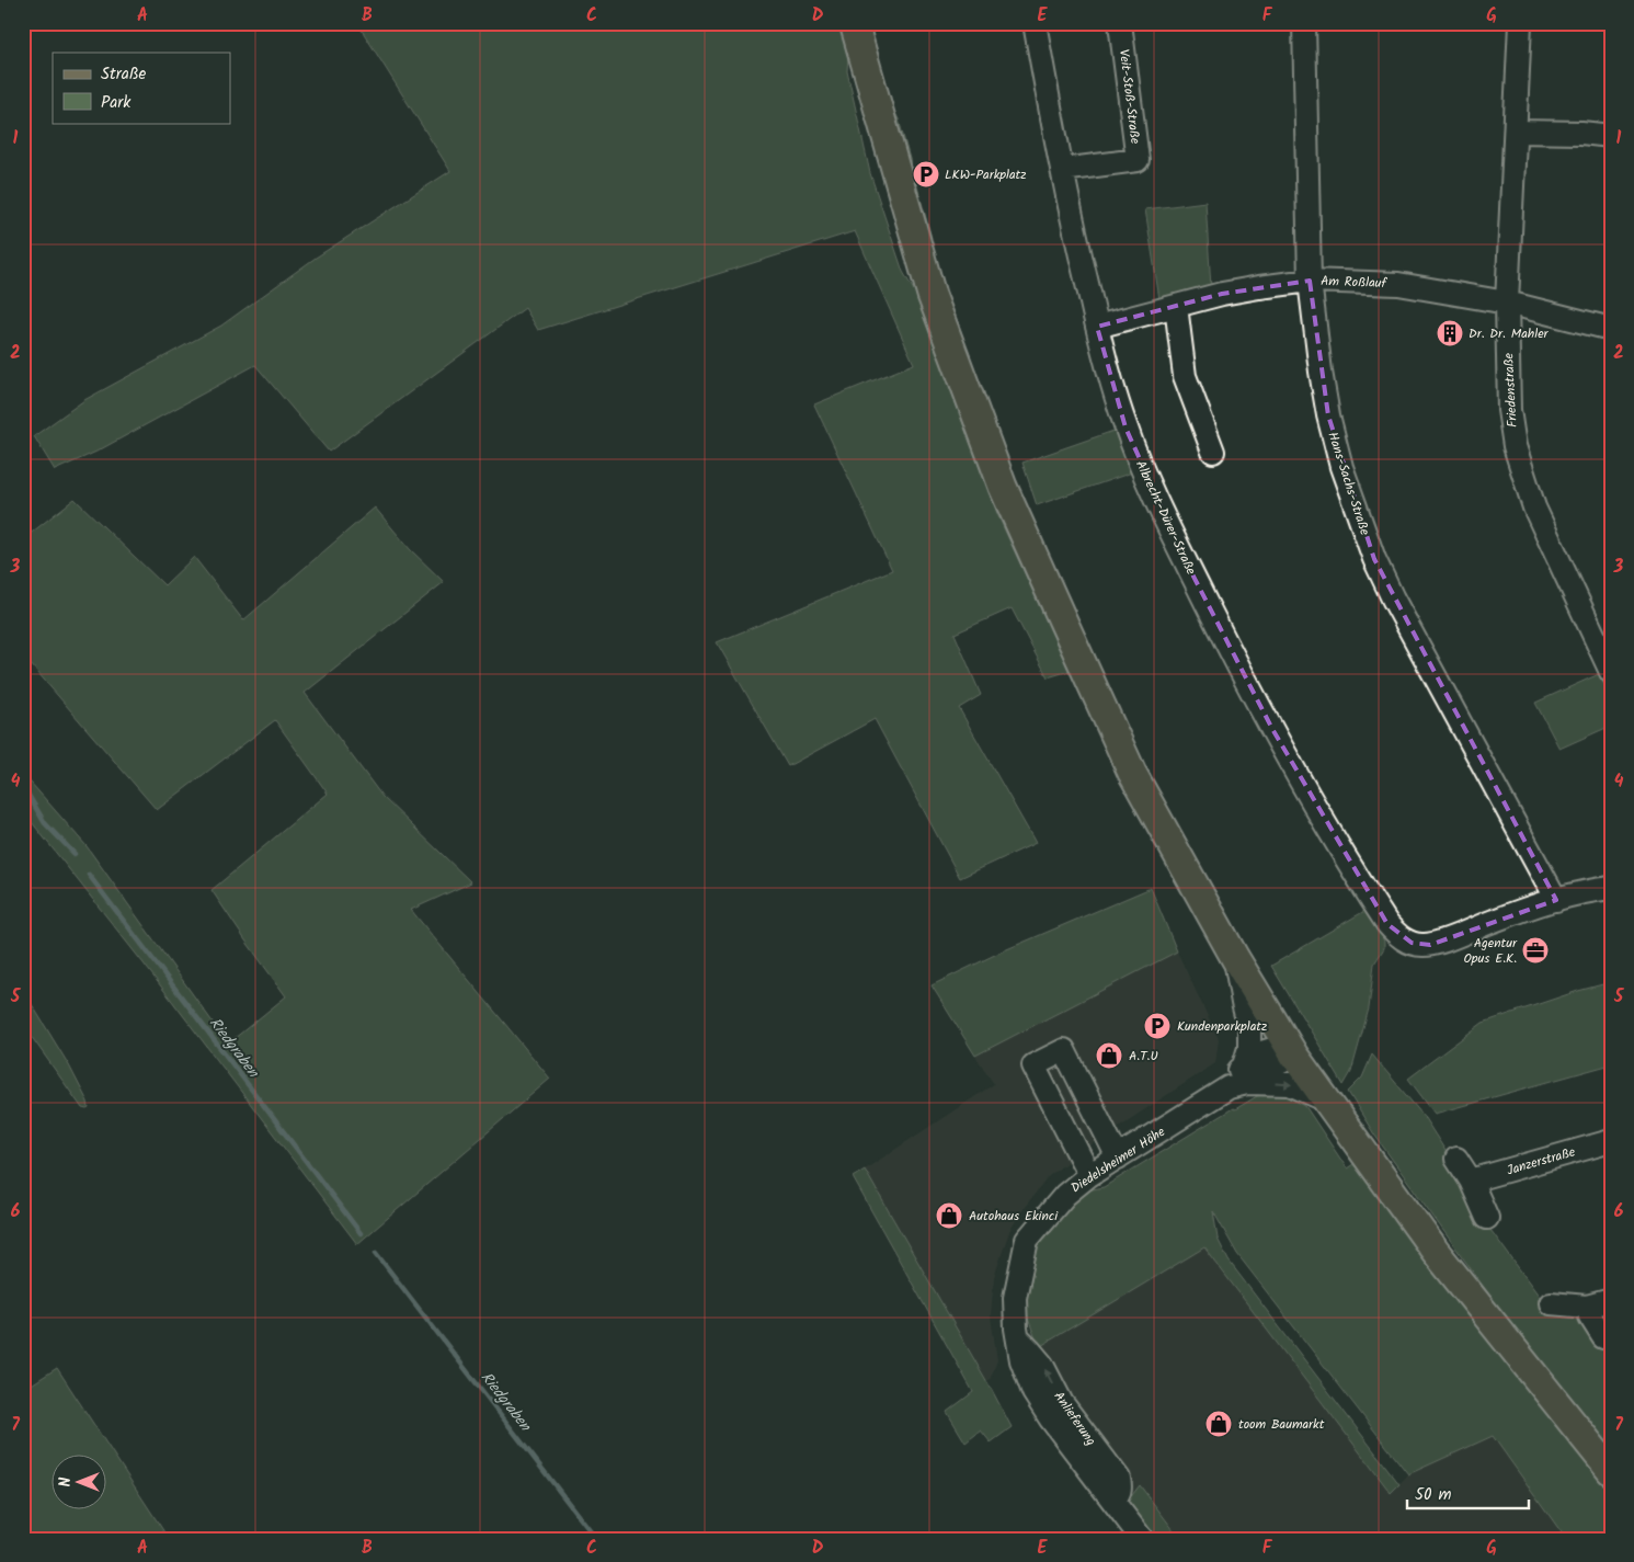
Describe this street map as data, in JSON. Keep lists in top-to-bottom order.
{
  "streets": {
    "street": [
      "Veit-Stoß-Straße",
      "Am Roßlauf",
      "Friedenstraße",
      "Hans-Sachs-Straße",
      "Albrecht-Dürer-Straße",
      "Diedelsheimer Höhe",
      "Janzerstraße"
    ]
  },
  "crossings": [
    ["Veit-Stoß-Straße", "Albrecht-Dürer-Straße"],
    ["Am Roßlauf", "Friedenstraße"],
    ["Am Roßlauf", "Hans-Sachs-Straße"],
    ["Am Roßlauf", "Albrecht-Dürer-Straße"],
    ["Hans-Sachs-Straße", "Albrecht-Dürer-Straße"]
  ],
  "water": ["Riedgraben"],
  "places": {
    "parking": ["LKW-Parkplatz", "Kundenparkplatz"],
    "building": ["Dr. Dr. Mahler"],
    "office": ["Agentur Opus E.K."],
    "shop": ["A.T.U", "Autohaus Ekinci", "toom Baumarkt"]
  },
  "legend": ["Straße", "Park"],
  "scale_bar": "50 m",
  "north": "left",
  "grid": {
    "columns": [
      "A",
      "B",
      "C",
      "D",
      "E",
      "F",
      "G"
    ],
    "rows": [
      "1",
      "2",
      "3",
      "4",
      "5",
      "6",
      "7"
    ]
  }
}
